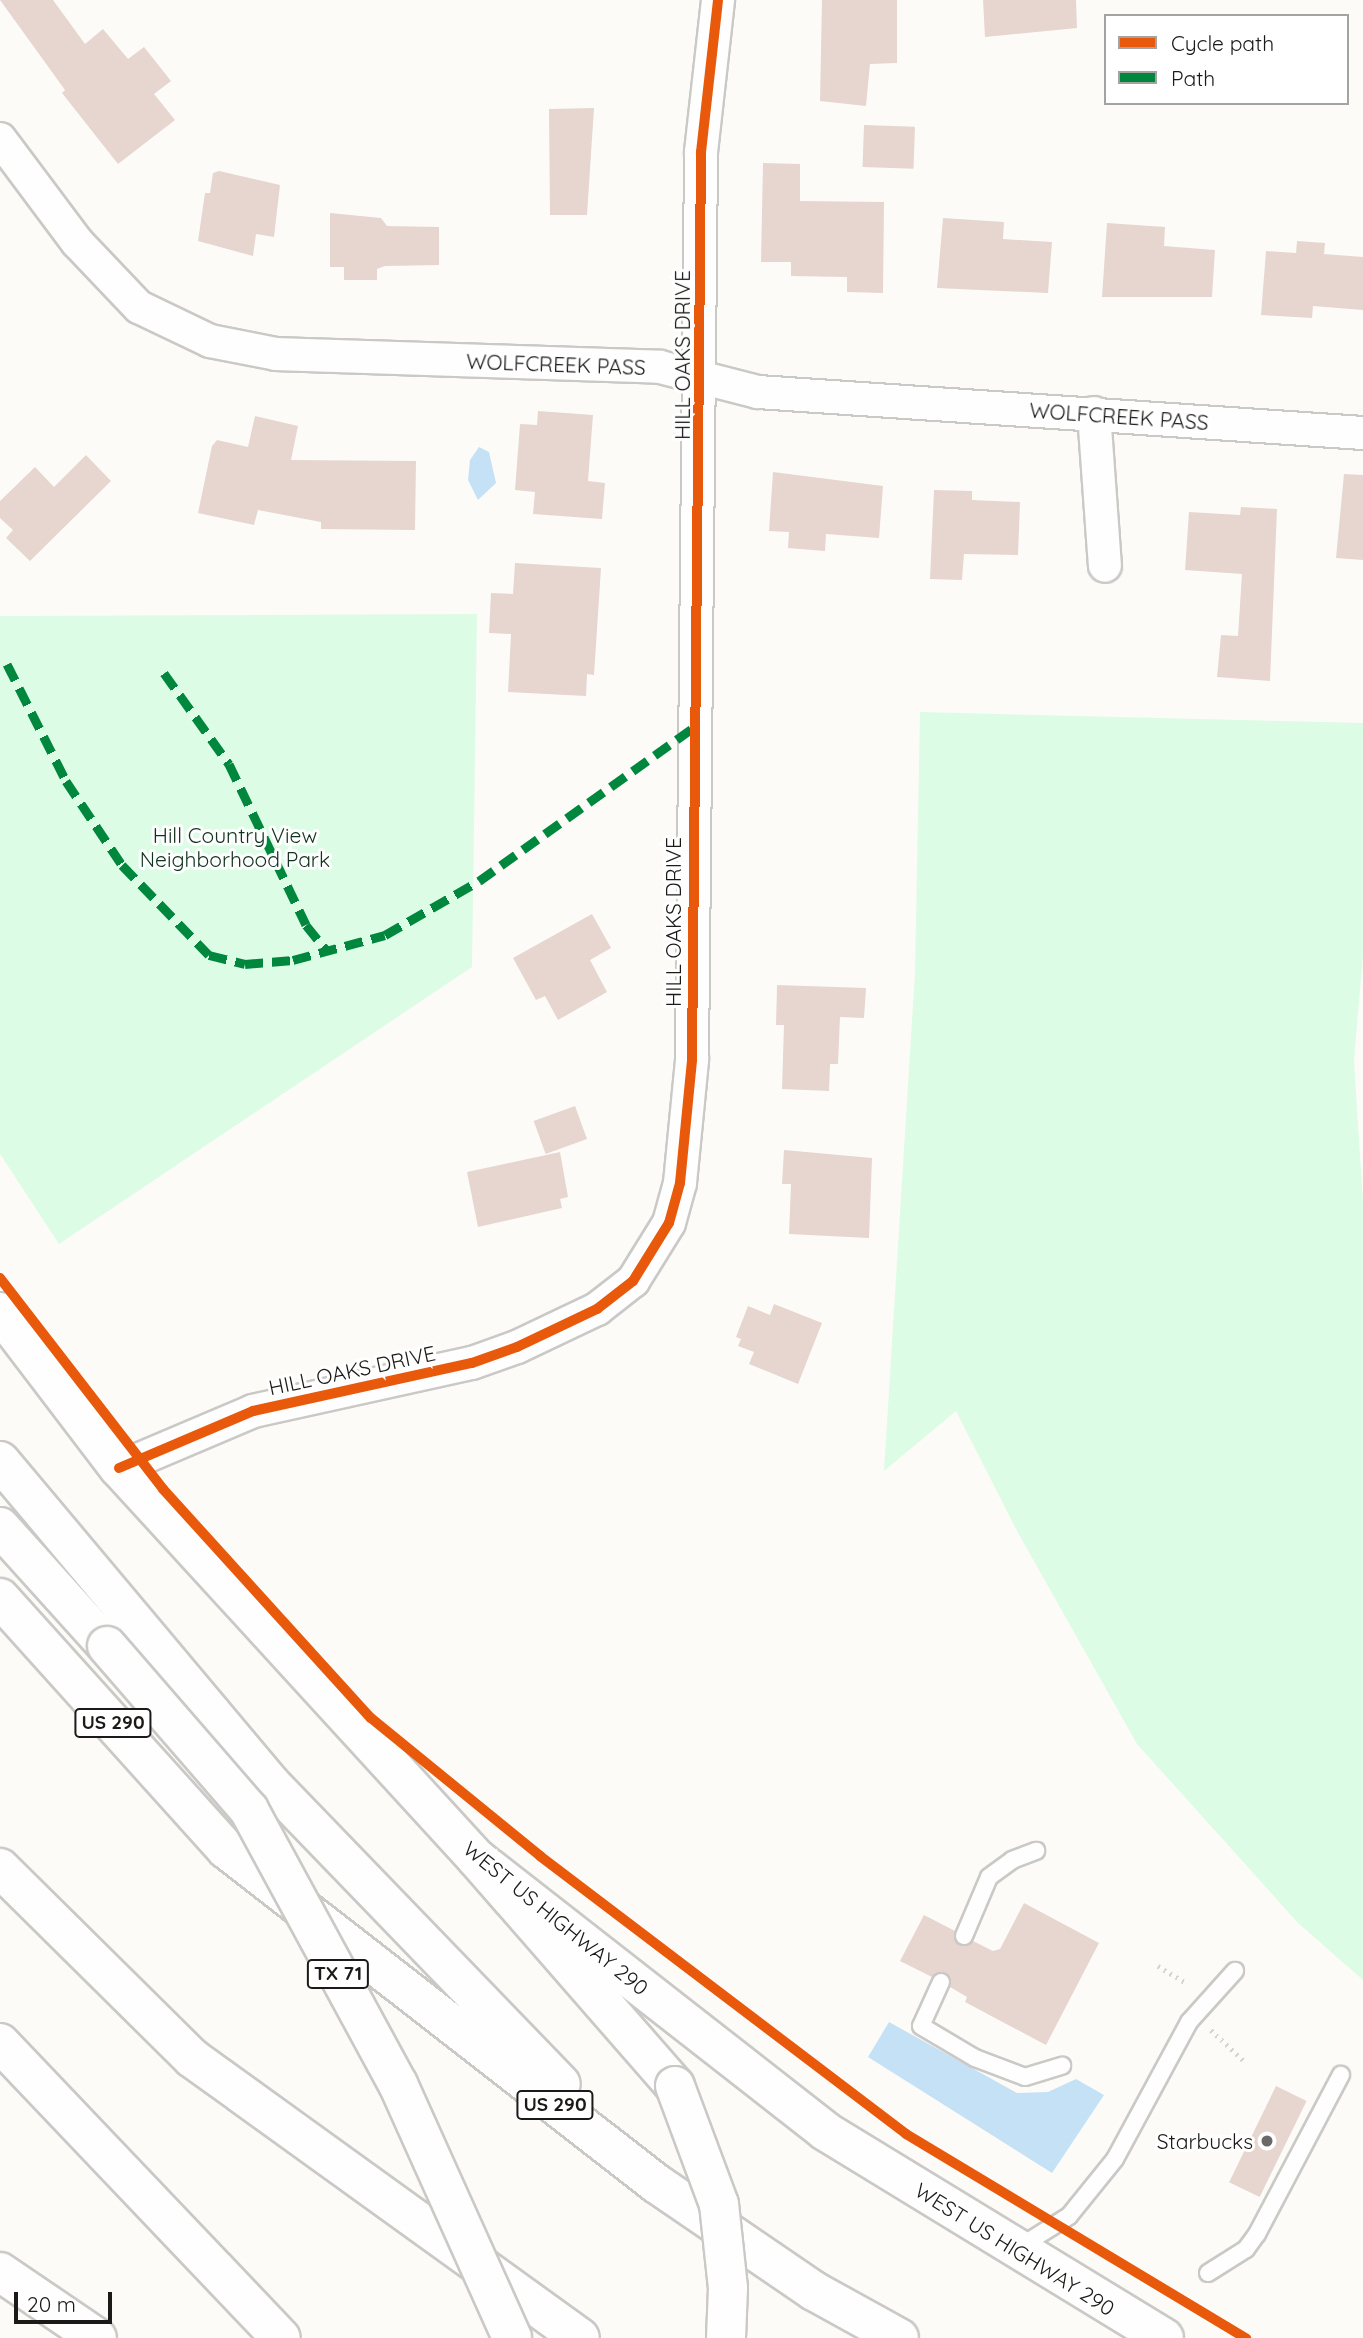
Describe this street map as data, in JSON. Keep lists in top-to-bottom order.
{
  "streets": {
    "main road": ["US 290", "WEST US HIGHWAY 290", "TX 71"],
    "street": ["HILL OAKS DRIVE", "WOLFCREEK PASS"]
  },
  "crossings": [
    ["HILL OAKS DRIVE", "WOLFCREEK PASS"],
    ["HILL OAKS DRIVE", "WEST US HIGHWAY 290"]
  ],
  "parks": ["Hill Country View Neighborhood Park"],
  "places": ["Starbucks"],
  "legend": ["Cycle path", "Path"],
  "scale_bar": "20 m"
}
